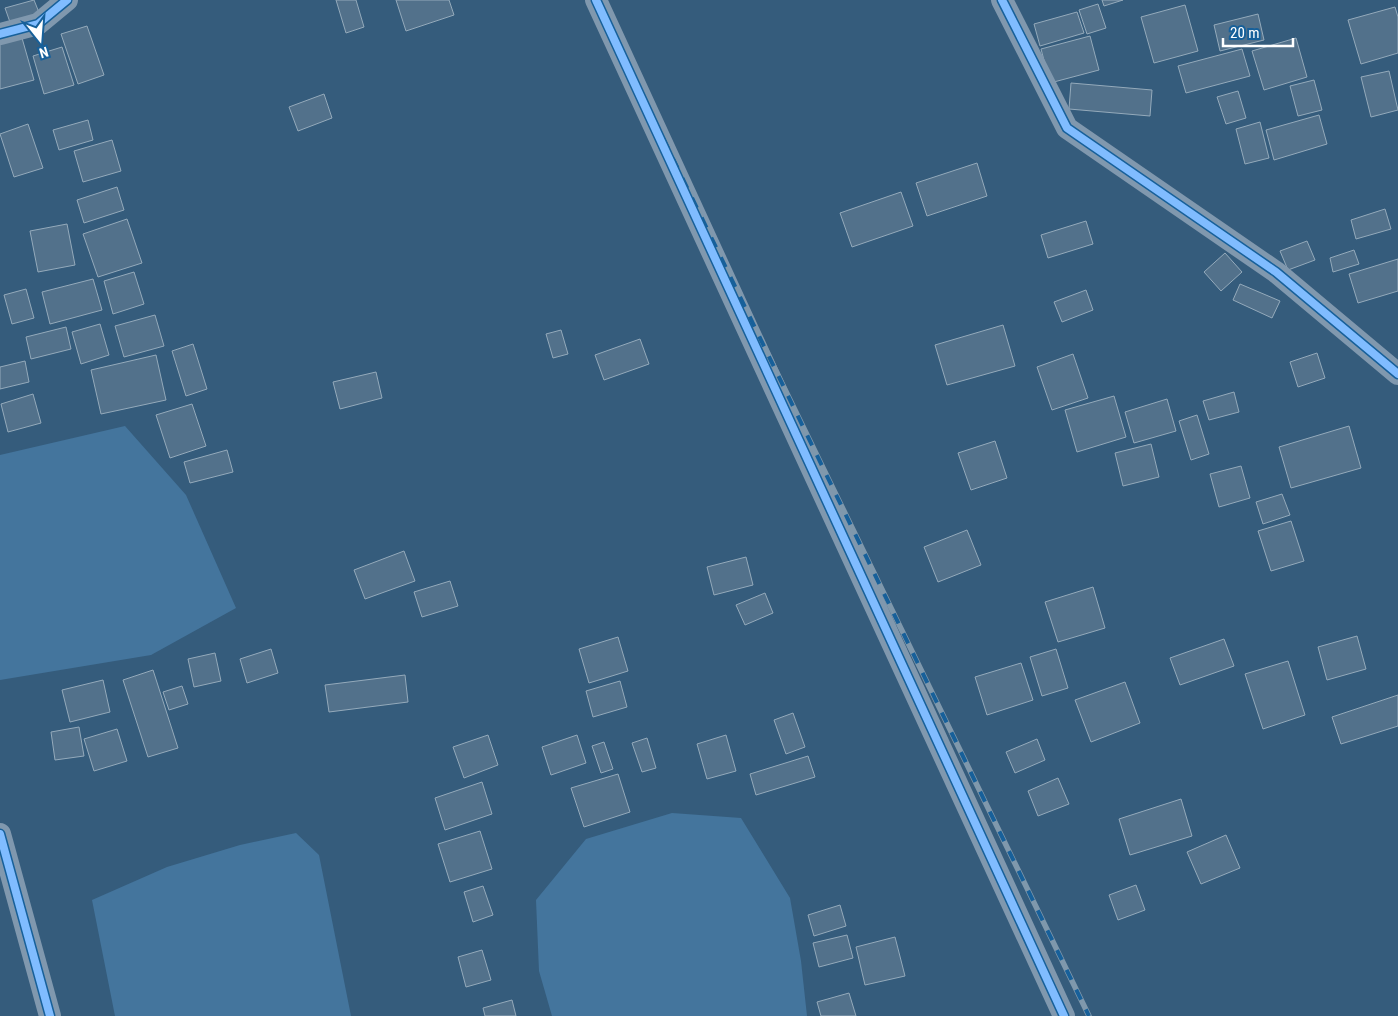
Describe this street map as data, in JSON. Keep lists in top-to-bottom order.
{
  "scale_bar": "20 m",
  "north": "bottom"
}
